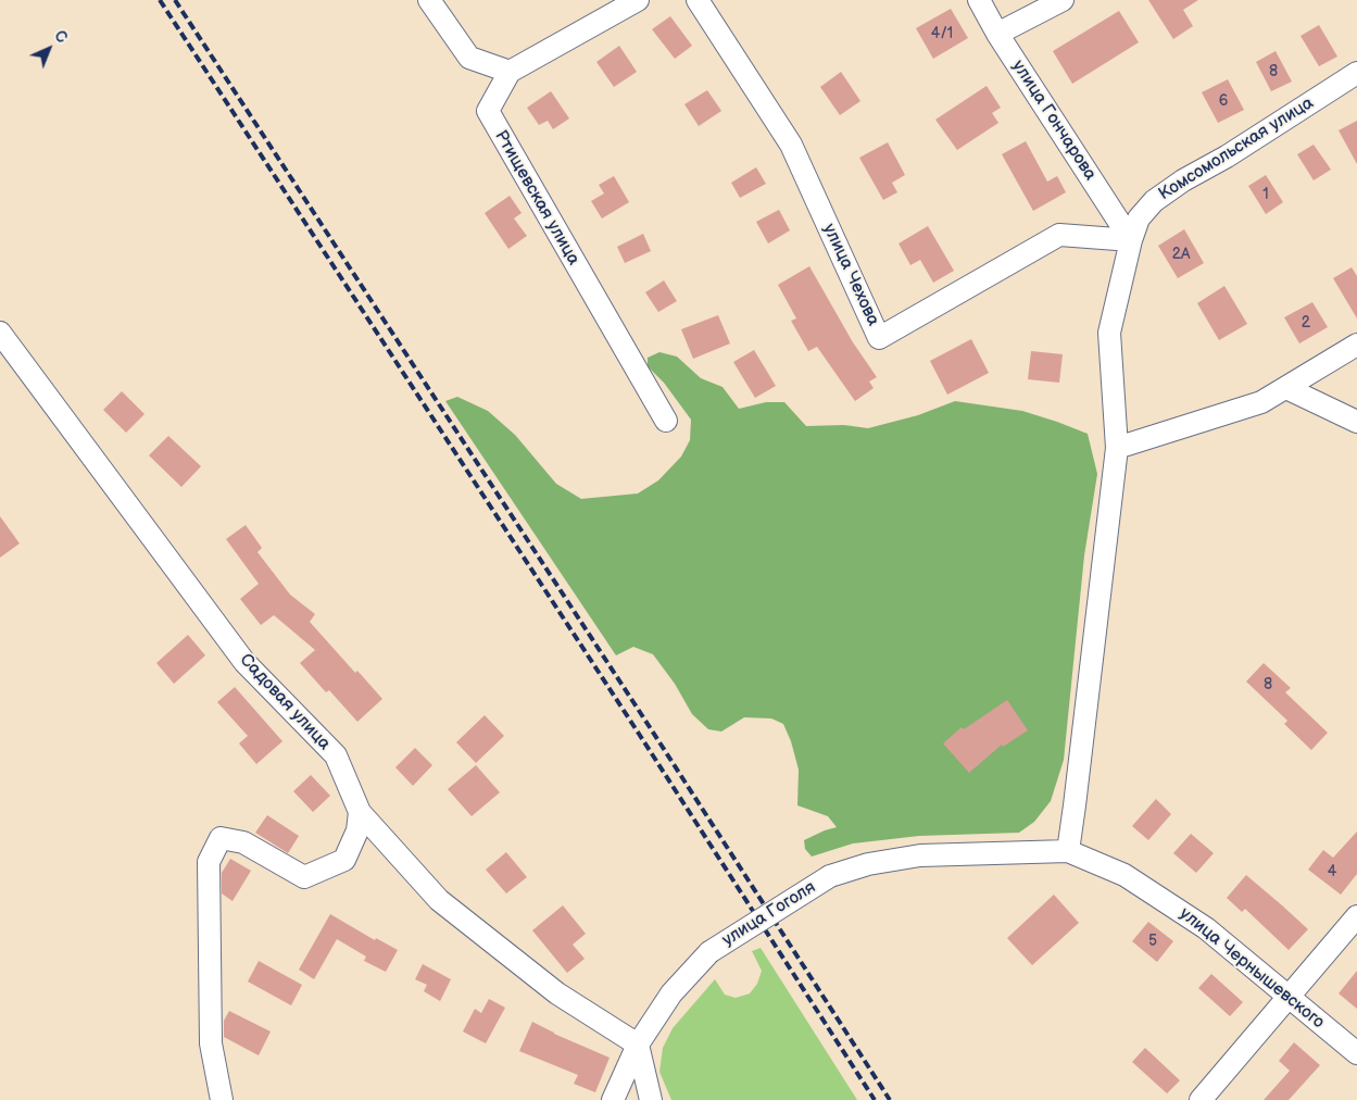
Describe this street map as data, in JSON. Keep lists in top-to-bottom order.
{
  "streets": {
    "street": [
      "улица Гончарова",
      "Комсомольская улица",
      "Ртищевская улица",
      "улица Чехова",
      "Садовая улица",
      "улица Гоголя",
      "улица Чернышевского"
    ]
  },
  "crossings": [
    ["улица Гончарова", "Комсомольская улица"],
    ["улица Гончарова", "улица Чехова"],
    ["Комсомольская улица", "улица Чехова"],
    ["Комсомольская улица", "улица Чернышевского"],
    ["Садовая улица", "улица Гоголя"],
    ["улица Гоголя", "улица Чернышевского"]
  ],
  "house_numbers": [
    "4/1",
    "8",
    "6",
    "1",
    "2А",
    "2",
    "8",
    "4",
    "5"
  ],
  "north": "top right"
}
